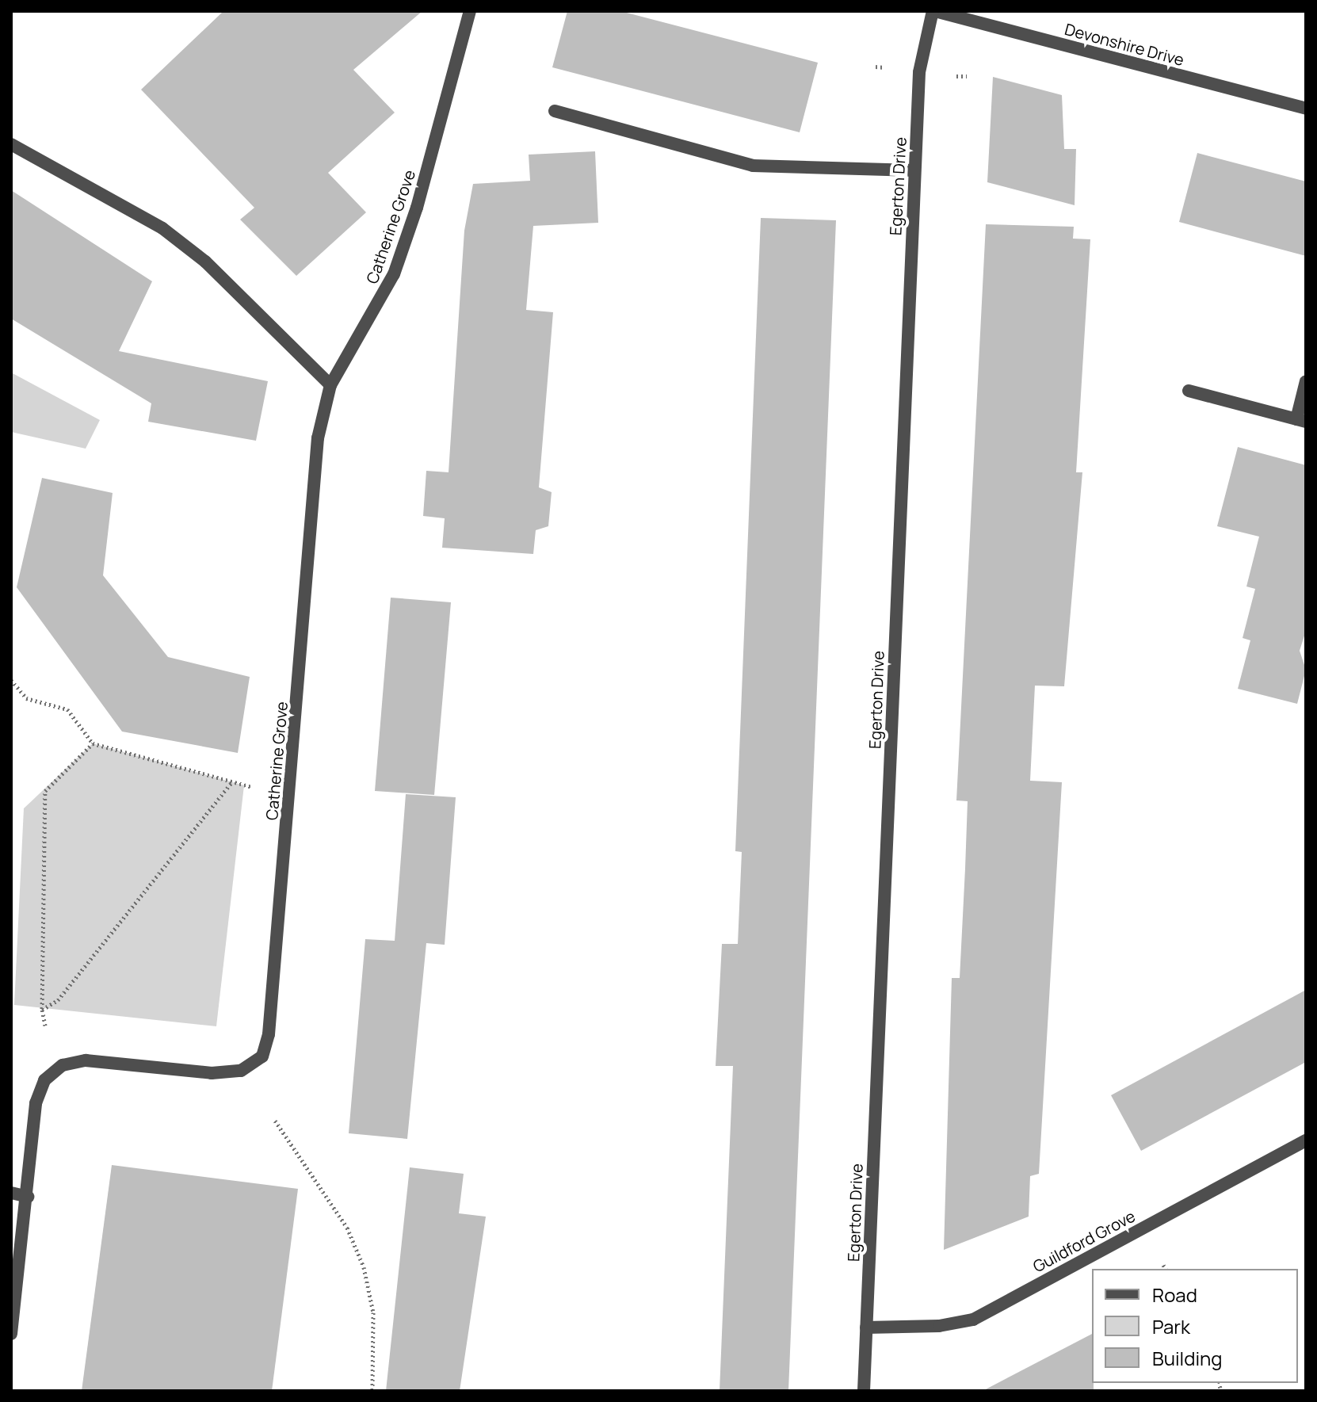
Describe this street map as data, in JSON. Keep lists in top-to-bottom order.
{
  "streets": {
    "street": [
      "Devonshire Drive",
      "Egerton Drive",
      "Catherine Grove",
      "Guildford Grove"
    ]
  },
  "crossings": [
    ["Devonshire Drive", "Egerton Drive"],
    ["Egerton Drive", "Guildford Grove"]
  ],
  "legend": ["Road", "Park", "Building"]
}
